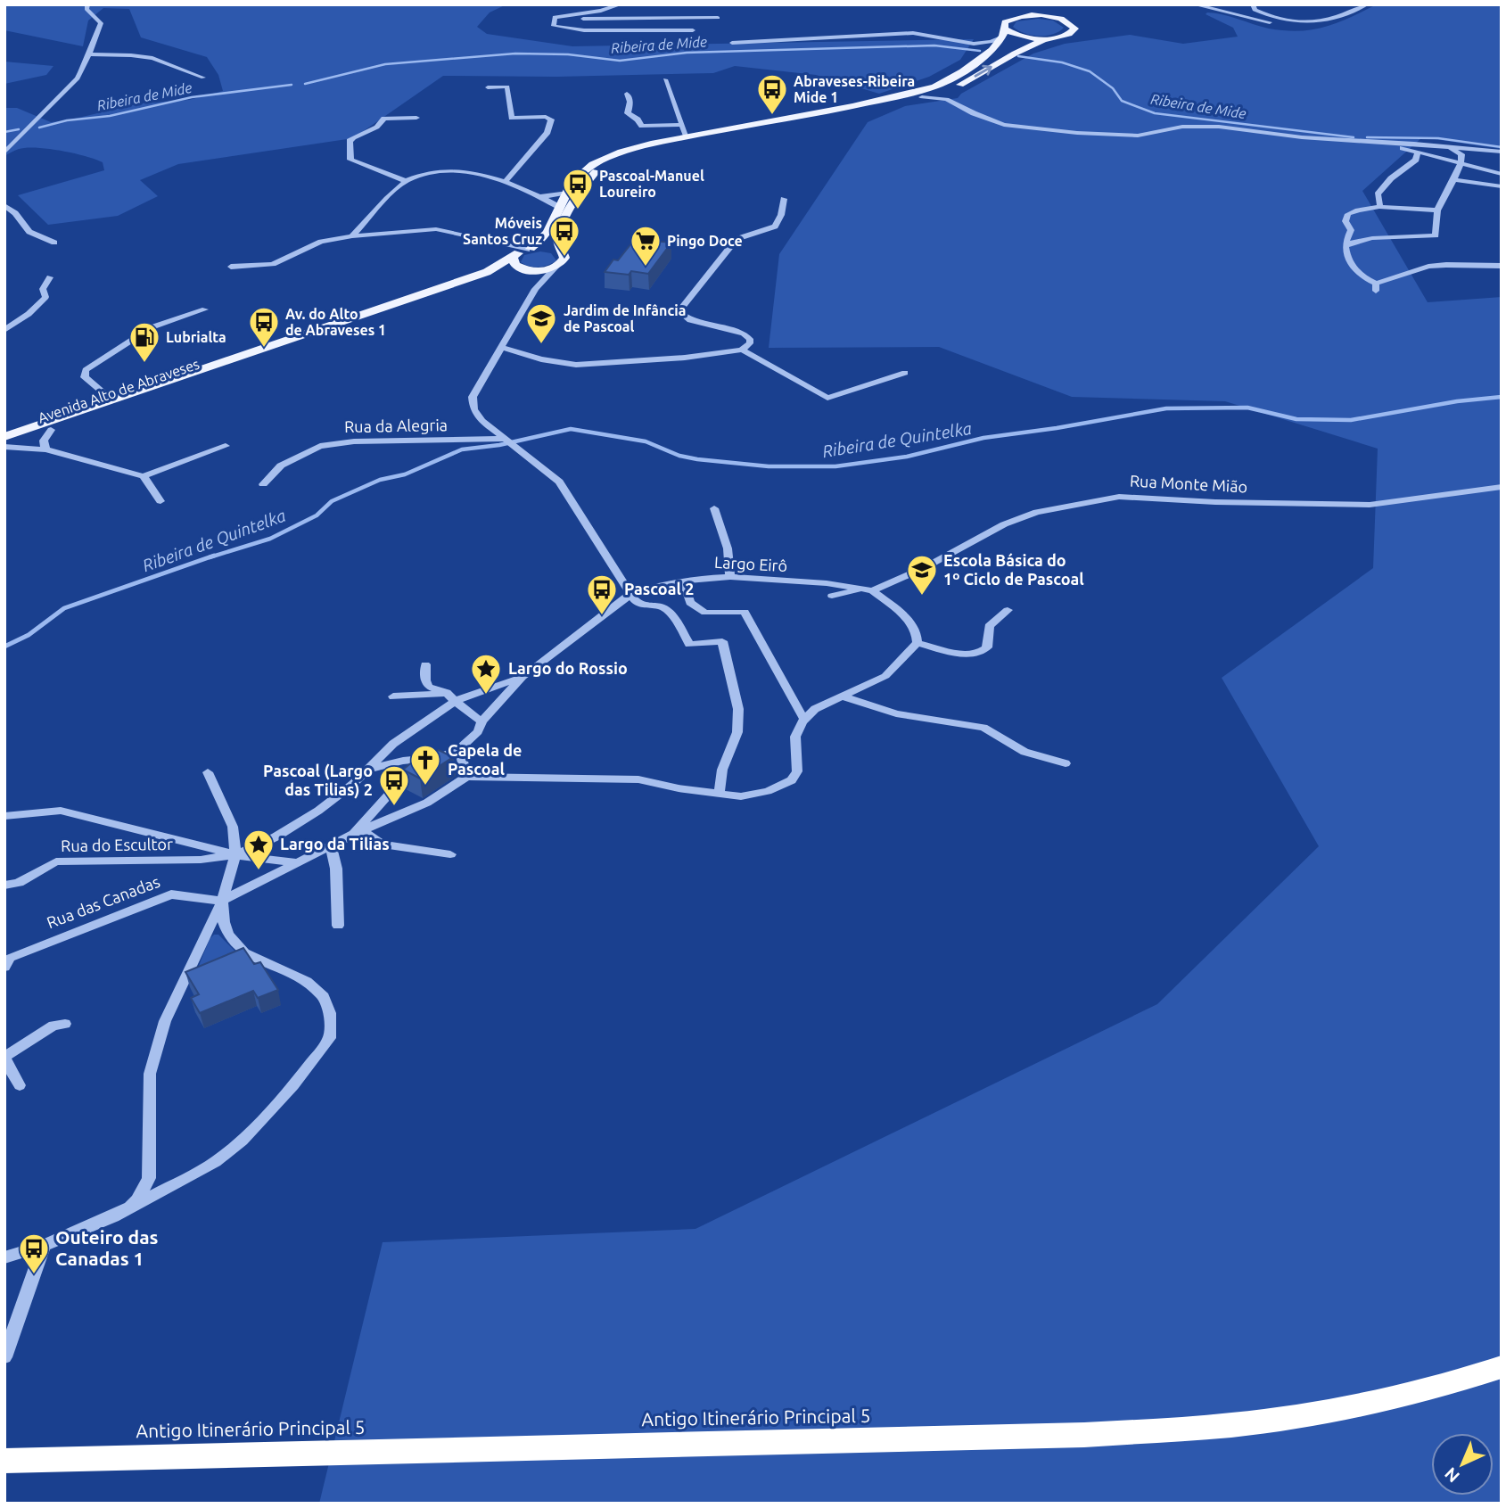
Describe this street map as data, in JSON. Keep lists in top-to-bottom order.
{
  "streets": {
    "highway": ["Antigo Itinerário Principal 5"],
    "main road": ["Avenida Alto de Abraveses"],
    "street": [
      "Rua da Alegria",
      "Rua Monte Mião",
      "Largo Eirô",
      "Rua do Escultor",
      "Rua das Canadas"
    ]
  },
  "crossings": [
    ["Rua Monte Mião", "Largo Eirô"]
  ],
  "water": ["Ribeira de Mide", "Ribeira de Quintelka"],
  "places": {
    "bus stop": [
      "Abraveses-Ribeira Mide 1",
      "Pascoal-Manuel Loureiro",
      "Móveis Santos Cruz",
      "Av. do Alto de Abraveses 1",
      "Pascoal 2",
      "Pascoal (Largo das Tilias) 2",
      "Outeiro das Canadas 1"
    ],
    "supermarket": ["Pingo Doce"],
    "school or university": ["Jardim de Infância de Pascoal", "Escola Básica do 1º Ciclo de Pascoal"],
    "fuel station": ["Lubrialta"],
    "place": ["Largo do Rossio", "Largo da Tilias"],
    "church": ["Capela de Pascoal"]
  },
  "north": "bottom left"
}
